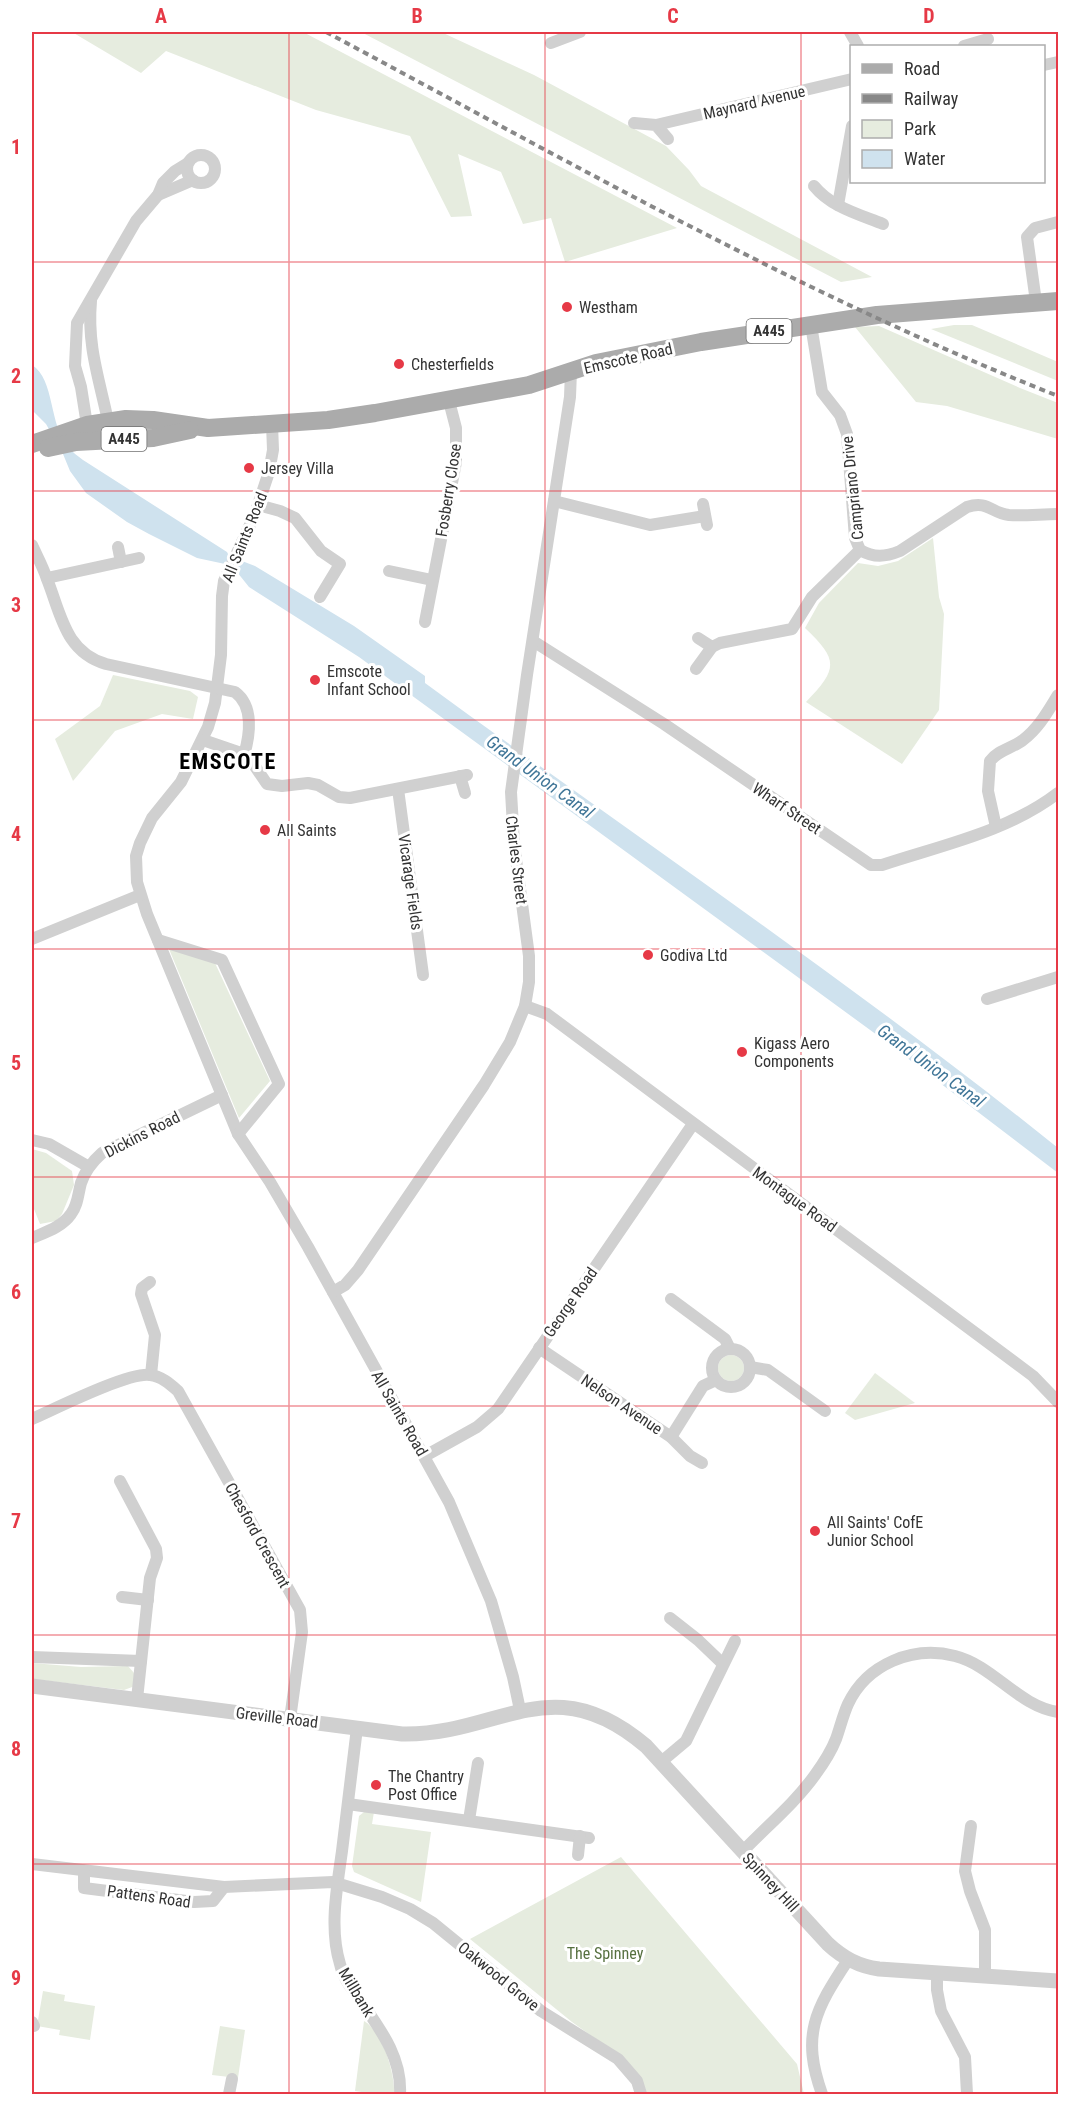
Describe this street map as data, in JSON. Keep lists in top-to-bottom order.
{
  "streets": {
    "main road": ["A445", "Emscote Road"],
    "street": [
      "Maynard Avenue",
      "Campriano Drive",
      "Fosberry Close",
      "All Saints Road",
      "Wharf Street",
      "Charles Street",
      "Vicarage Fields",
      "Dickins Road",
      "Montague Road",
      "George Road",
      "Nelson Avenue",
      "Chesford Crescent",
      "Greville Road",
      "Spinney Hill",
      "Pattens Road",
      "Oakwood Grove",
      "Millbank"
    ]
  },
  "crossings": [
    ["Emscote Road", "Campriano Drive"],
    ["Emscote Road", "Fosberry Close"],
    ["Emscote Road", "All Saints Road"],
    ["Emscote Road", "Charles Street"],
    ["All Saints Road", "Charles Street"],
    ["All Saints Road", "Dickins Road"],
    ["All Saints Road", "George Road"],
    ["All Saints Road", "Greville Road"],
    ["All Saints Road", "Spinney Hill"],
    ["Wharf Street", "Charles Street"],
    ["Charles Street", "Montague Road"],
    ["Montague Road", "George Road"],
    ["George Road", "Nelson Avenue"],
    ["Chesford Crescent", "Greville Road"],
    ["Greville Road", "Spinney Hill"],
    ["Greville Road", "Millbank"],
    ["Pattens Road", "Oakwood Grove"],
    ["Pattens Road", "Millbank"],
    ["Oakwood Grove", "Millbank"]
  ],
  "districts": ["EMSCOTE"],
  "water": ["Grand Union Canal"],
  "parks": ["The Spinney"],
  "places": [
    "Westham",
    "Chesterfields",
    "Jersey Villa",
    "Emscote Infant School",
    "All Saints",
    "Godiva Ltd",
    "Kigass Aero Components",
    "All Saints' CofE Junior School",
    "The Chantry Post Office"
  ],
  "legend": [
    "Road",
    "Railway",
    "Park",
    "Water"
  ],
  "grid": {
    "columns": [
      "A",
      "B",
      "C",
      "D"
    ],
    "rows": [
      "1",
      "2",
      "3",
      "4",
      "5",
      "6",
      "7",
      "8",
      "9"
    ]
  }
}
